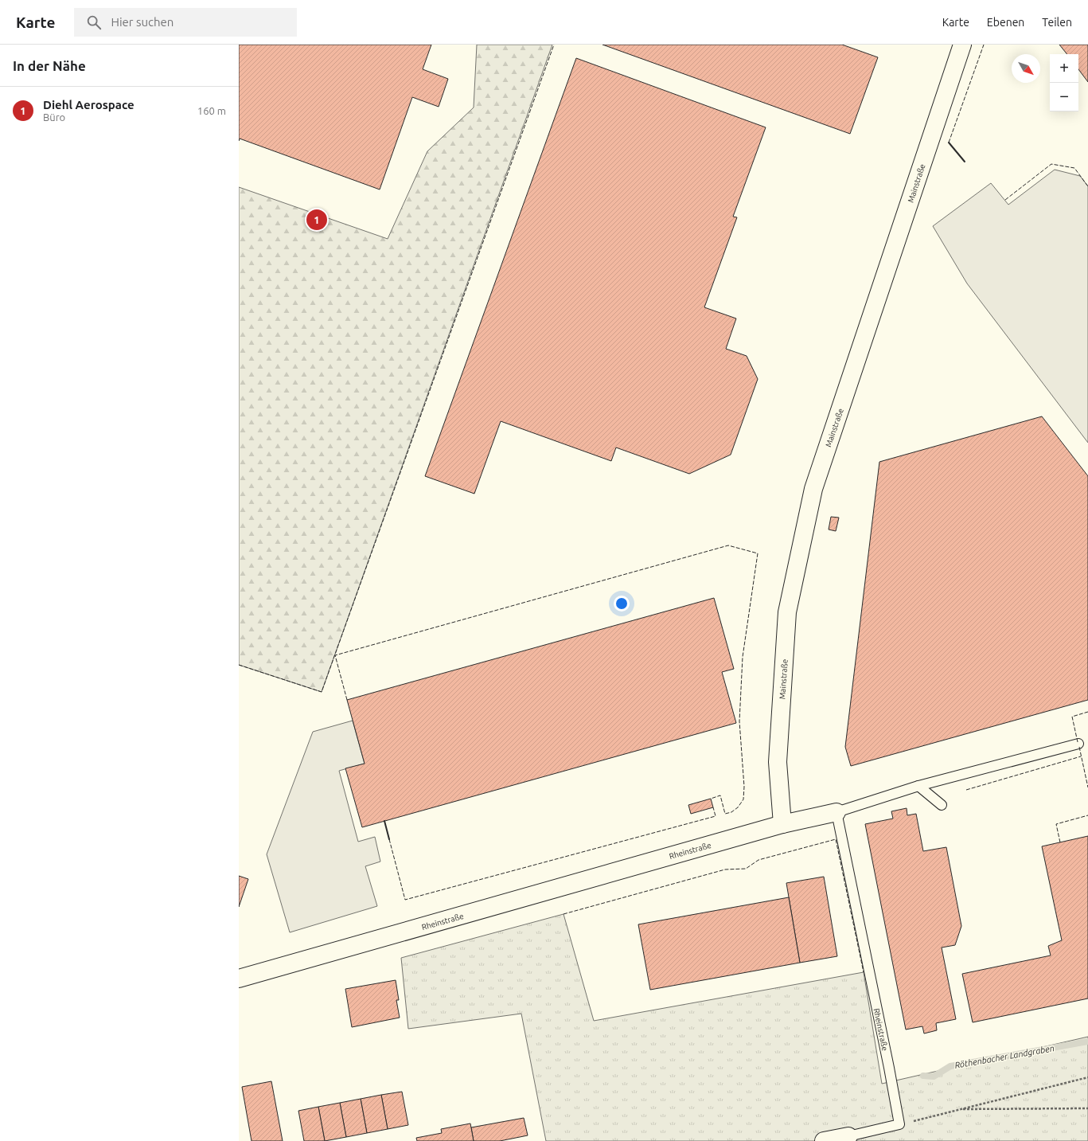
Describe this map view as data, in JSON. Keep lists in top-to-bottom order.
{
  "streets": {
    "street": ["Mainstraße", "Rheinstraße"]
  },
  "crossings": [
    ["Mainstraße", "Rheinstraße"]
  ],
  "water": ["Röthenbacher Landgraben"],
  "north": "bottom right",
  "page": {
    "header": "Karte",
    "search": "Hier suchen",
    "nav": ["Karte", "Ebenen", "Teilen"],
    "heading": "In der Nähe",
    "map_buttons": ["+", "−"],
    "list": [
      {
        "mark": "1",
        "name": "Diehl Aerospace",
        "note": "Büro",
        "value": "160 m"
      }
    ],
    "pins": "1"
  }
}
